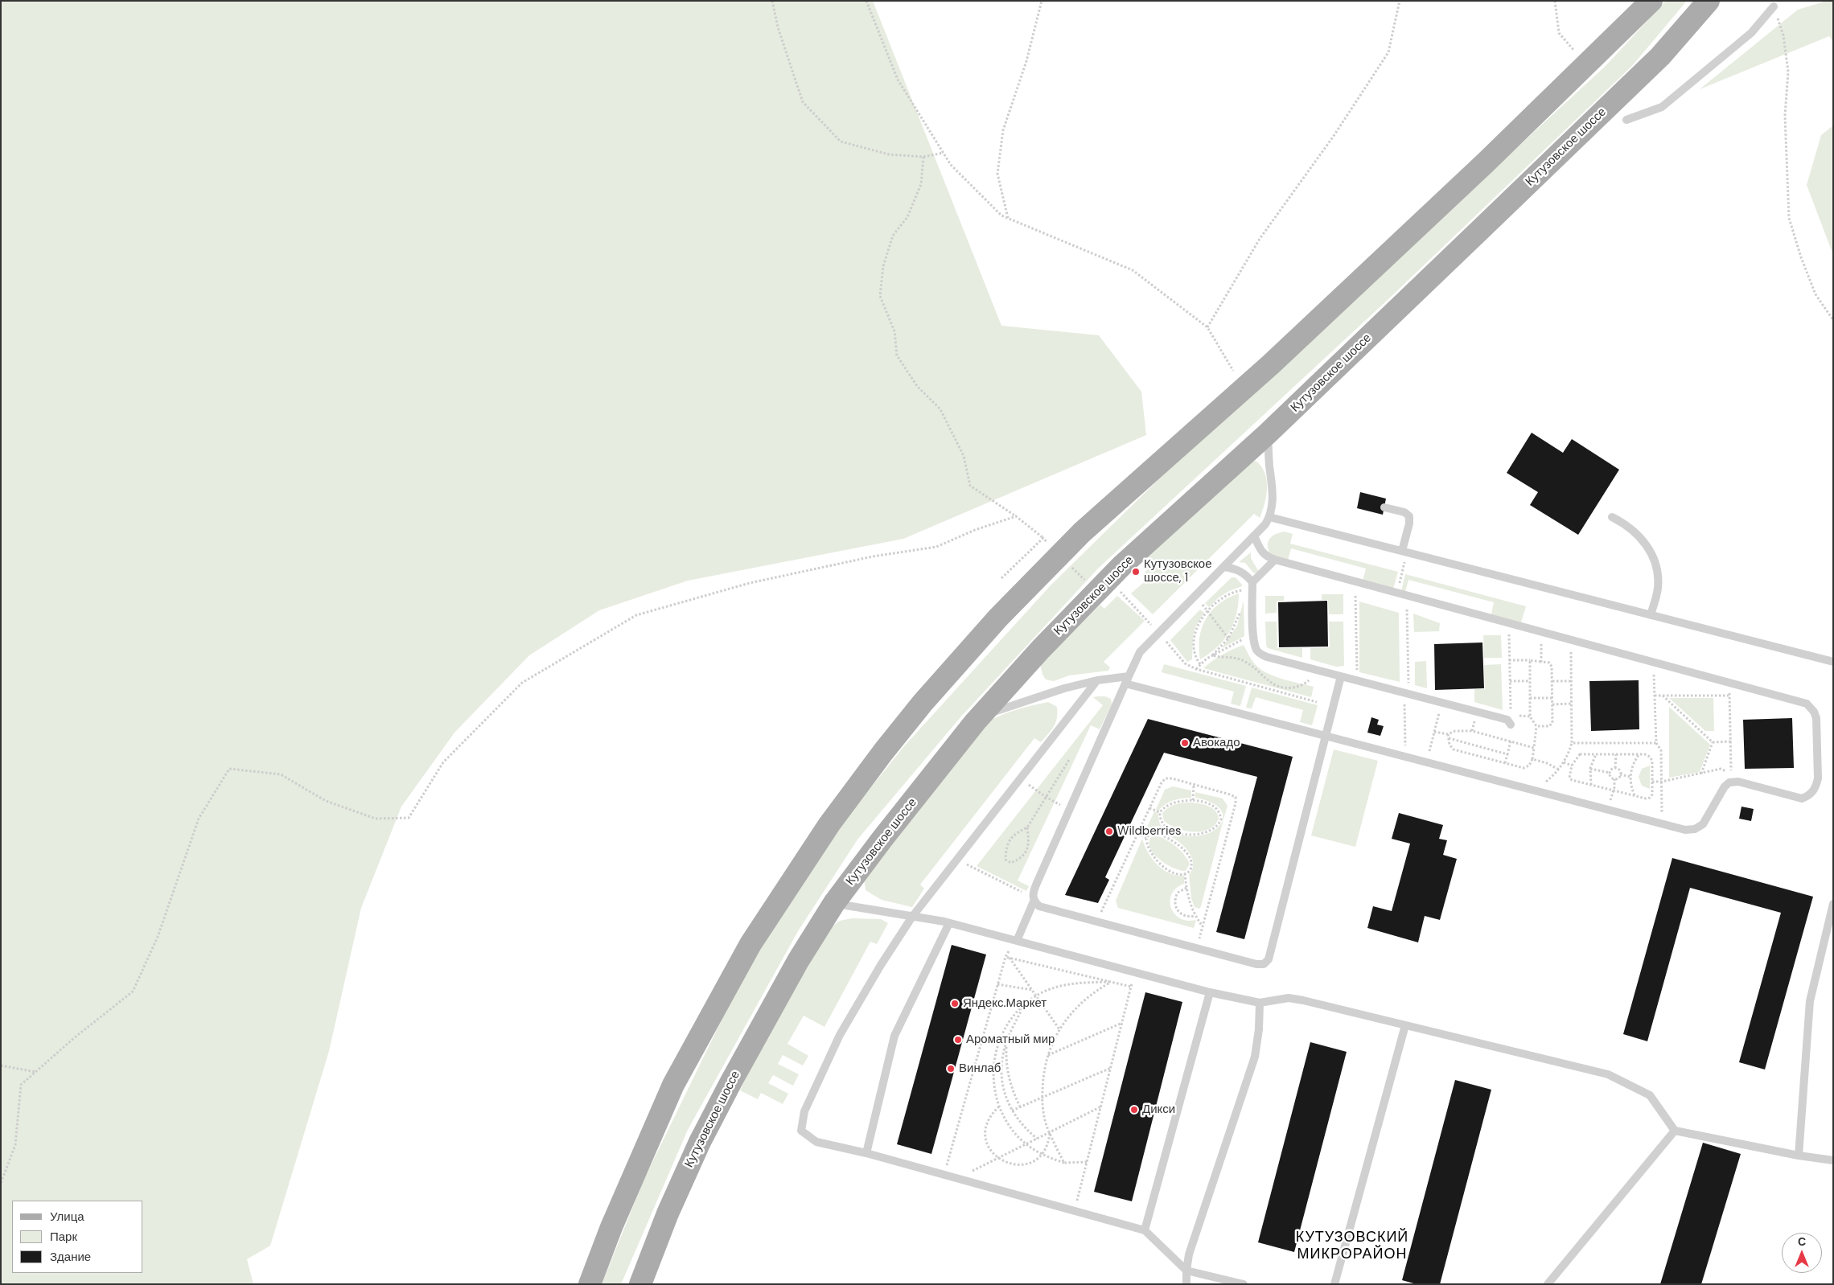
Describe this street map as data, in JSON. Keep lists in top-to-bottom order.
{
  "streets": {
    "main road": ["Кутузовское шоссе"]
  },
  "districts": ["КУТУЗОВСКИЙ МИКРОРАЙОН"],
  "places": [
    "Кутузовское шоссе, 1",
    "Авокадо",
    "Wildberries",
    "Яндекс.Маркет",
    "Ароматный мир",
    "Винлаб",
    "Дикси"
  ],
  "legend": ["Улица", "Парк", "Здание"],
  "north": "top"
}
